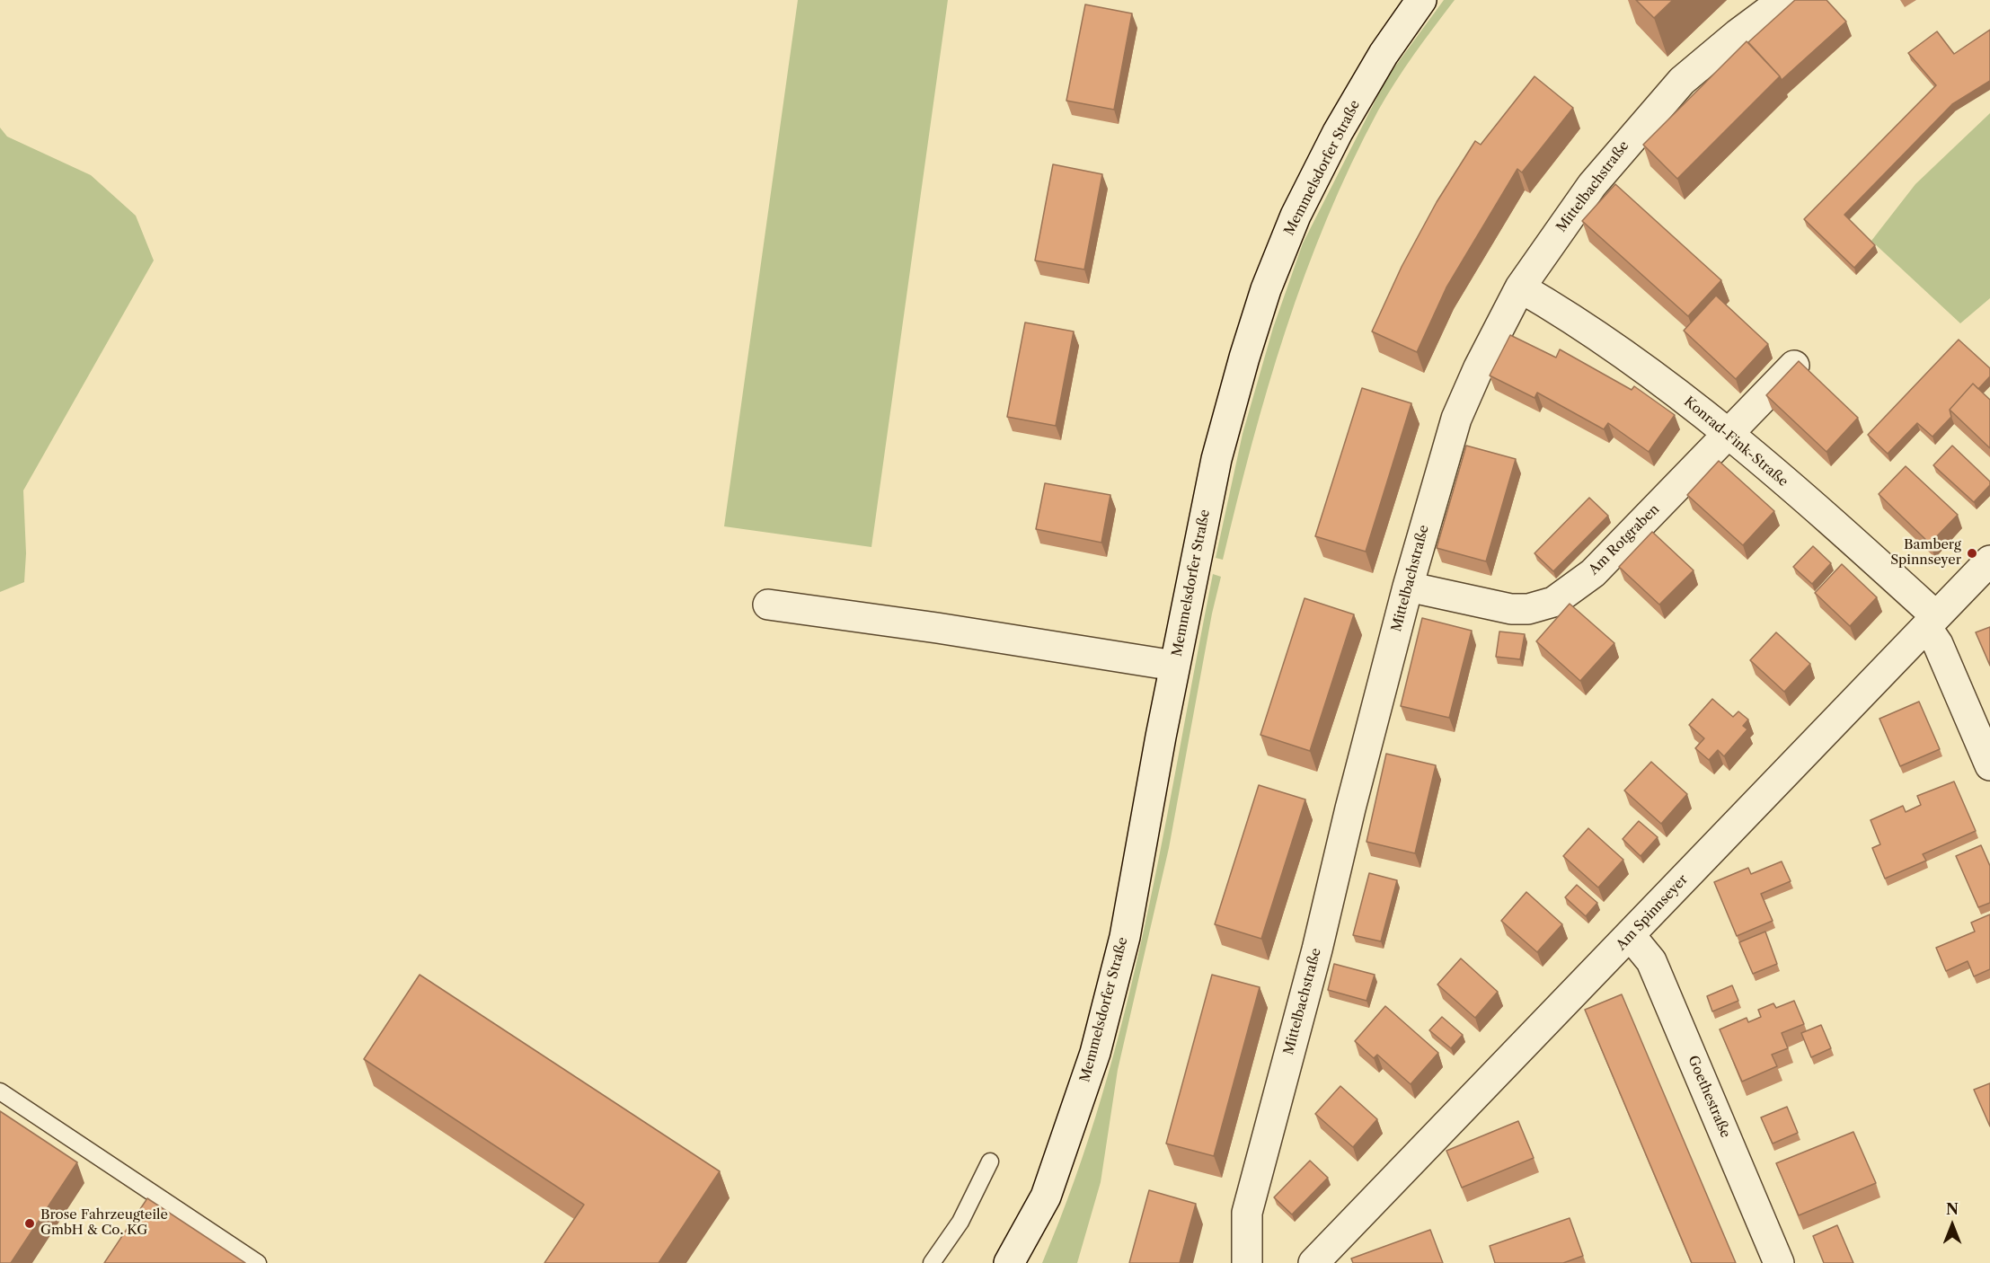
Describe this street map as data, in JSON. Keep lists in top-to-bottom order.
{
  "streets": {
    "street": [
      "Memmelsdorfer Straße",
      "Mittelbachstraße",
      "Konrad-Fink-Straße",
      "Am Rotgraben",
      "Am Spinnseyer",
      "Goethestraße"
    ]
  },
  "crossings": [
    ["Mittelbachstraße", "Konrad-Fink-Straße"],
    ["Mittelbachstraße", "Am Rotgraben"],
    ["Konrad-Fink-Straße", "Am Rotgraben"],
    ["Konrad-Fink-Straße", "Am Spinnseyer"],
    ["Am Spinnseyer", "Goethestraße"]
  ],
  "places": ["Bamberg Spinnseyer", "Brose Fahrzeugteile GmbH & Co. KG"],
  "north": "top"
}
